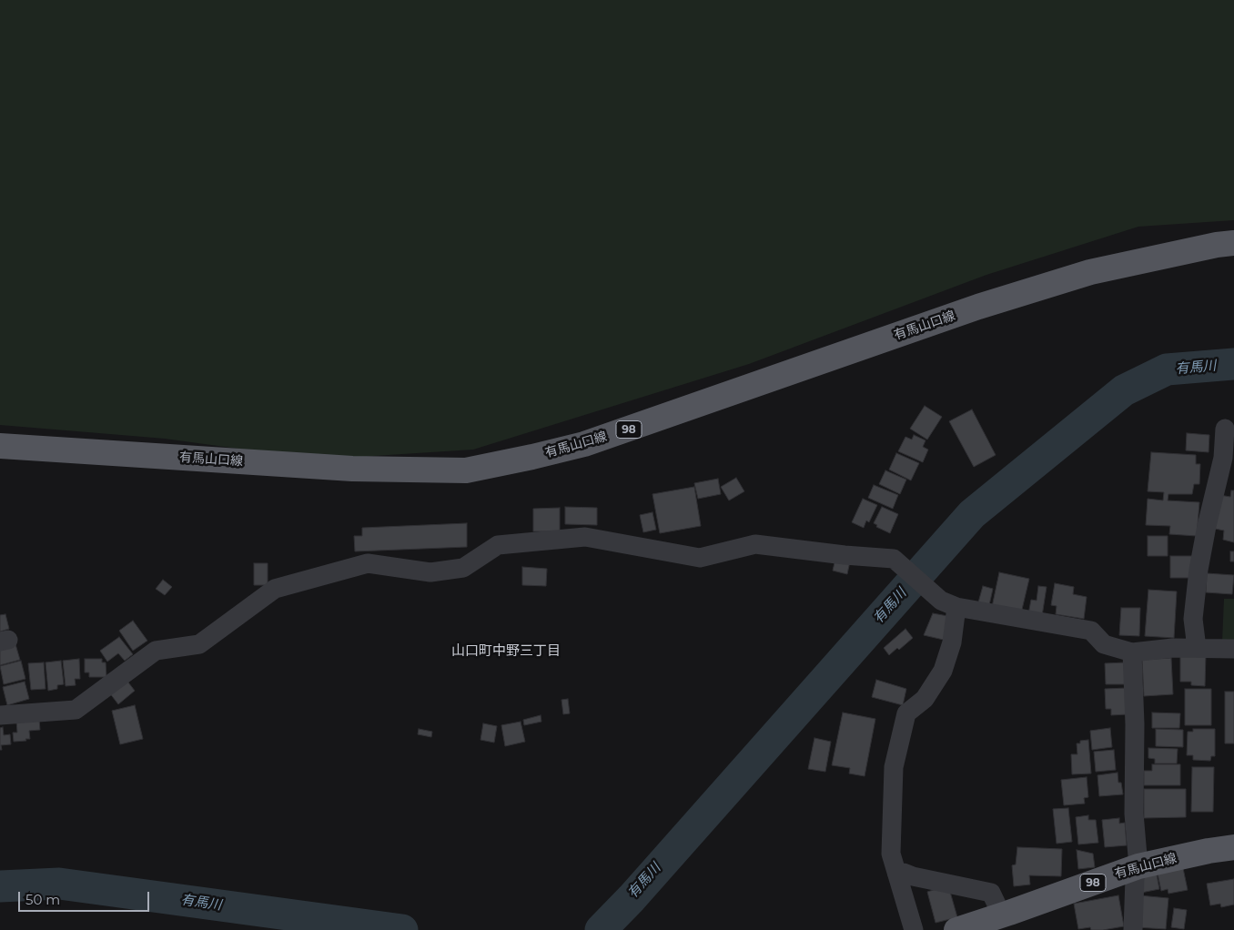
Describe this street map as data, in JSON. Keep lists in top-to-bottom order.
{
  "streets": {
    "main road": ["有馬山口線", "98"]
  },
  "districts": ["山口町中野三丁目"],
  "water": ["有馬川"],
  "scale_bar": "50 m"
}
